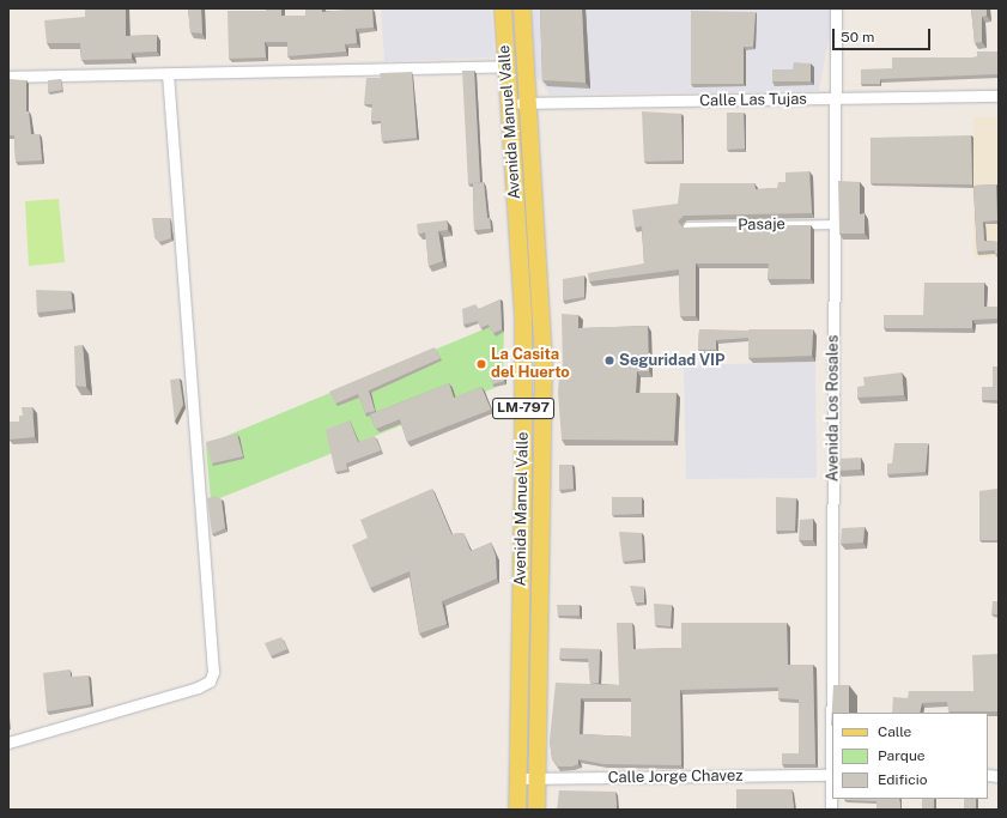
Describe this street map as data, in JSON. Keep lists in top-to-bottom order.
{
  "streets": {
    "main road": ["Avenida Manuel Valle", "LM-797"],
    "street": [
      "Calle Las Tujas",
      "Pasaje",
      "Avenida Los Rosales",
      "Calle Jorge Chavez"
    ]
  },
  "crossings": [
    ["Calle Las Tujas", "Avenida Manuel Valle"],
    ["Calle Las Tujas", "Avenida Los Rosales"],
    ["Avenida Manuel Valle", "Calle Jorge Chavez"],
    ["Pasaje", "Avenida Los Rosales"],
    ["Avenida Los Rosales", "Calle Jorge Chavez"]
  ],
  "places": ["Seguridad VIP", "La Casita del Huerto"],
  "legend": ["Calle", "Parque", "Edificio"],
  "scale_bar": "50 m"
}
